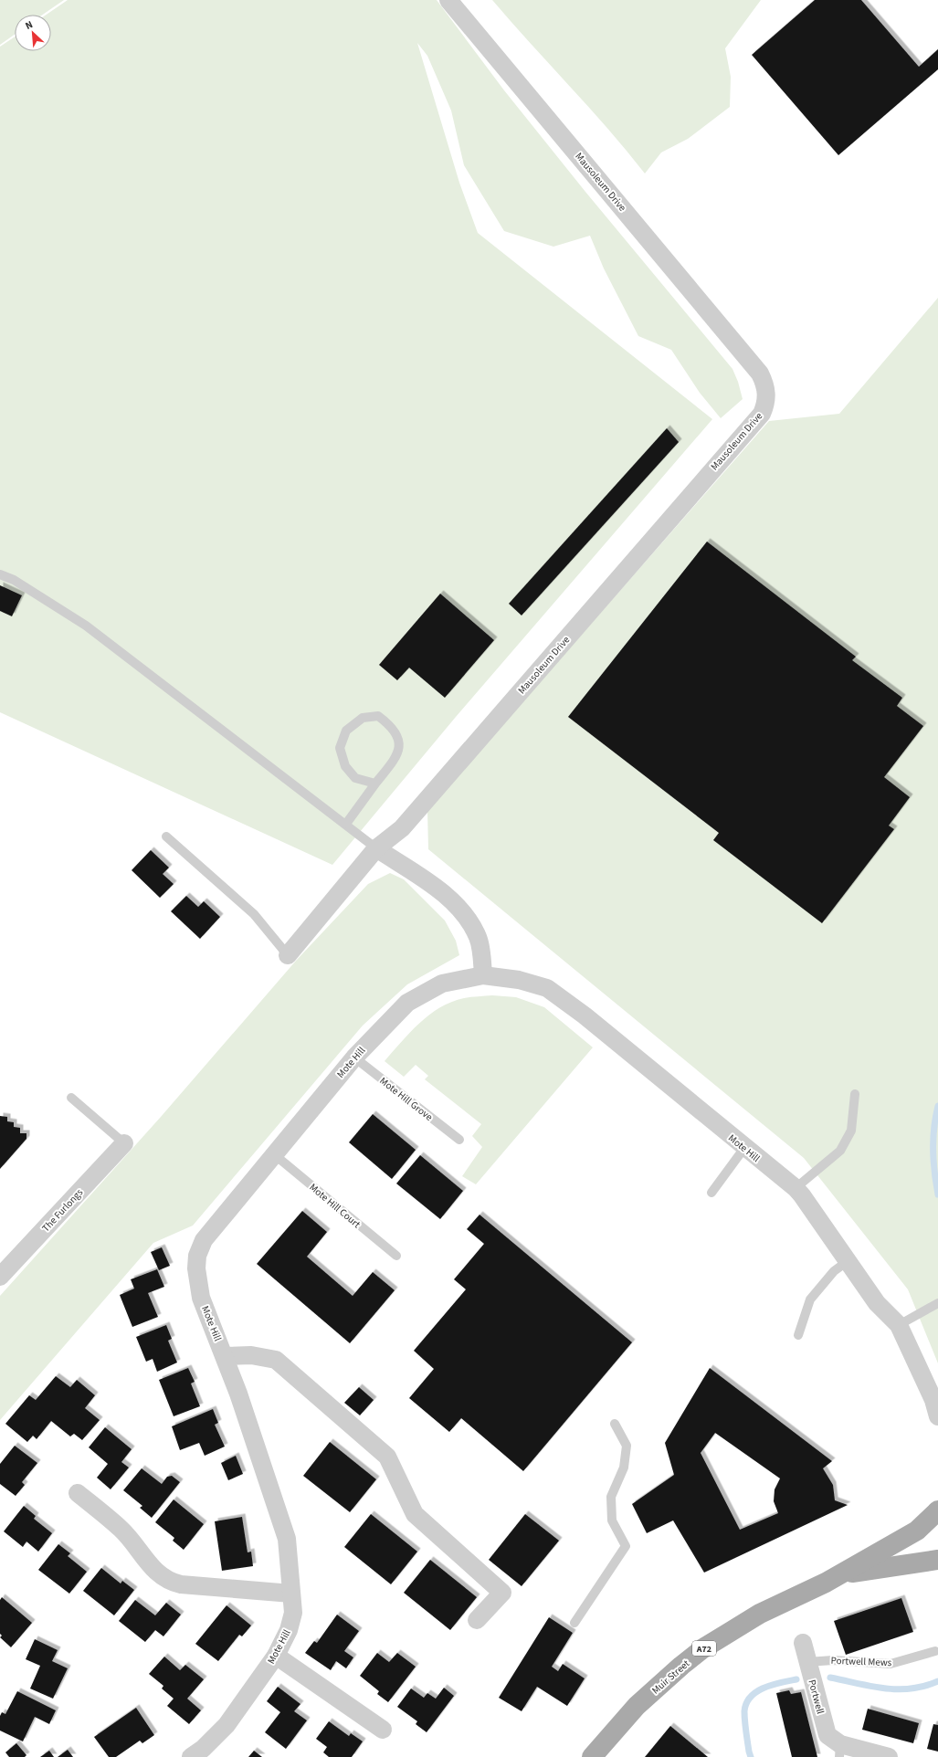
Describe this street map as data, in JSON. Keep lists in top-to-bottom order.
{
  "streets": {
    "main road": ["A72", "Muir Street"],
    "street": [
      "Mausoleum Drive",
      "Mote Hill",
      "The Furlongs",
      "Portwell"
    ],
    "lane": ["Mote Hill Grove", "Mote Hill Court", "Portwell Mews"]
  },
  "crossings": [
    ["Mote Hill", "Mote Hill Grove"],
    ["Mote Hill", "Mote Hill Court"],
    ["Portwell Mews", "Portwell"]
  ],
  "north": "top left"
}
